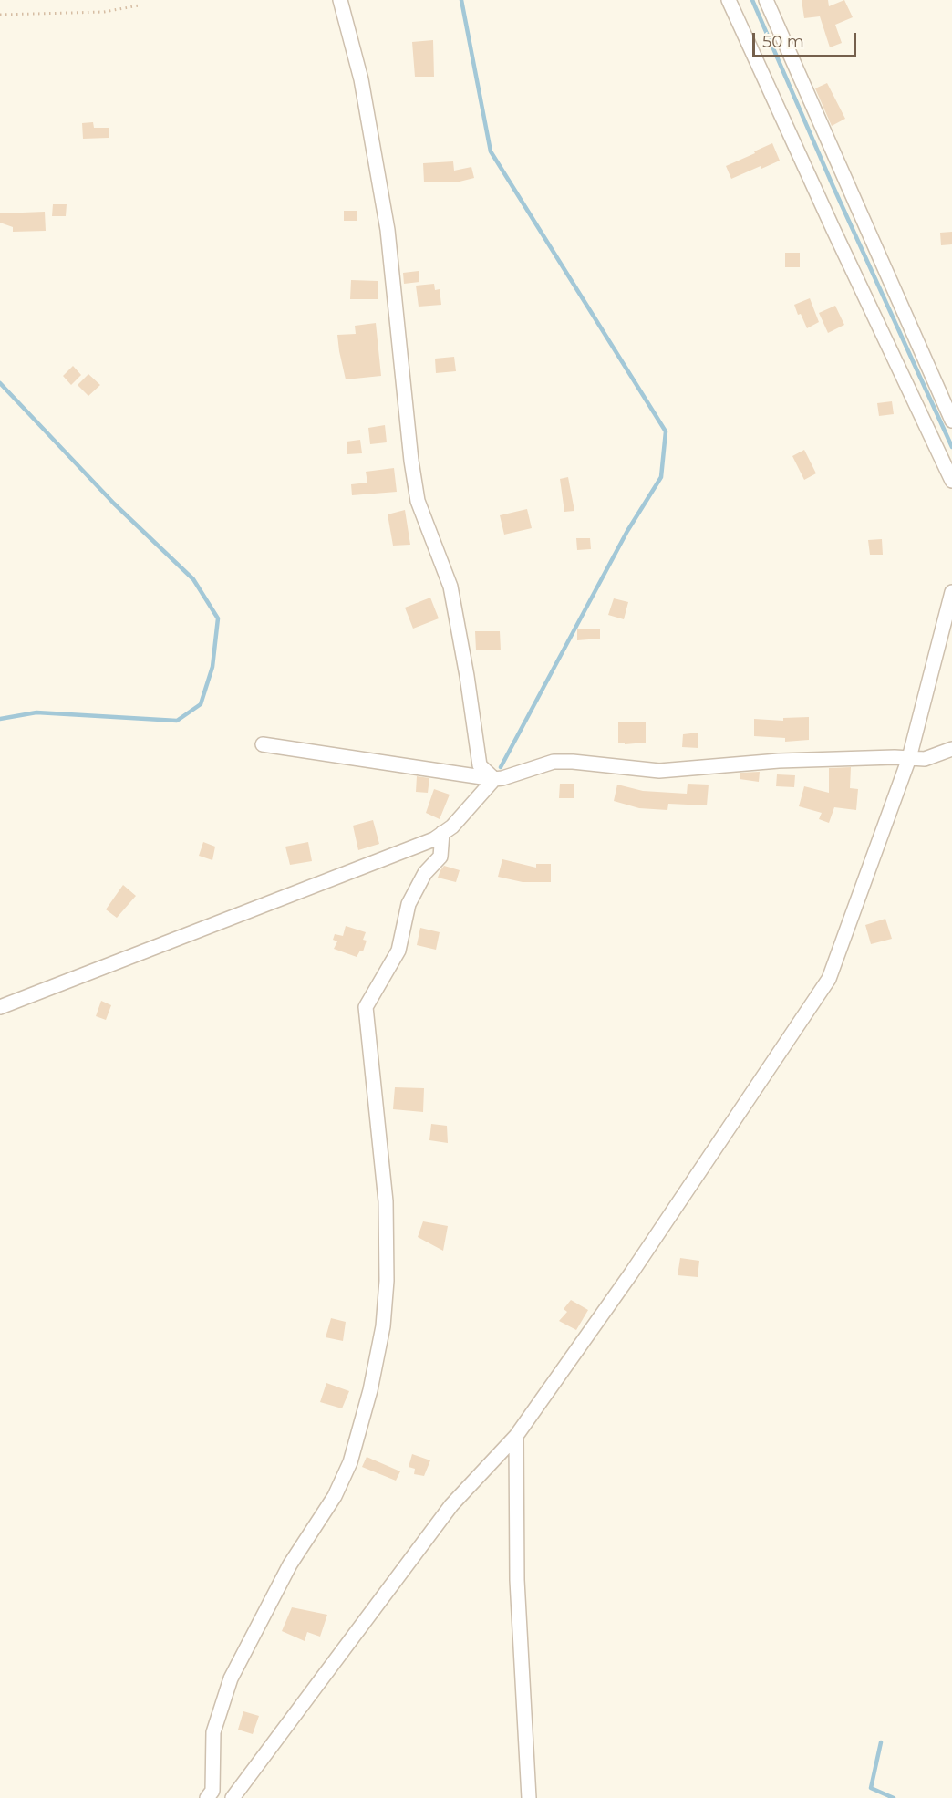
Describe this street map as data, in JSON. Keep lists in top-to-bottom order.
{
  "scale_bar": "50 m"
}
